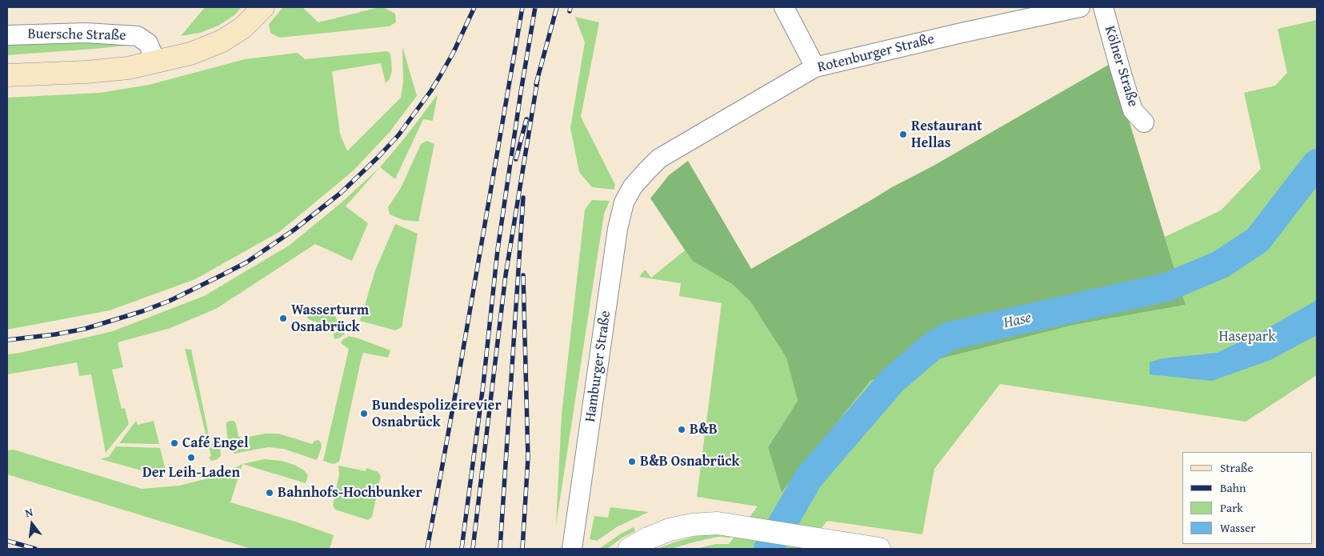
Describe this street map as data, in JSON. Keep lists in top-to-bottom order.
{
  "streets": {
    "street": [
      "Buersche Straße",
      "Rotenburger Straße",
      "Kölner Straße",
      "Hamburger Straße"
    ]
  },
  "crossings": [
    ["Rotenburger Straße", "Hamburger Straße"]
  ],
  "water": ["Hase"],
  "parks": ["Hasepark"],
  "places": [
    "Restaurant Hellas",
    "Wasserturm Osnabrück",
    "Bundespolizeirevier Osnabrück",
    "B&B",
    "Café Engel",
    "Der Leih-Laden",
    "B&B Osnabrück",
    "Bahnhofs-Hochbunker"
  ],
  "legend": [
    "Straße",
    "Bahn",
    "Park",
    "Wasser"
  ],
  "north": "top"
}
